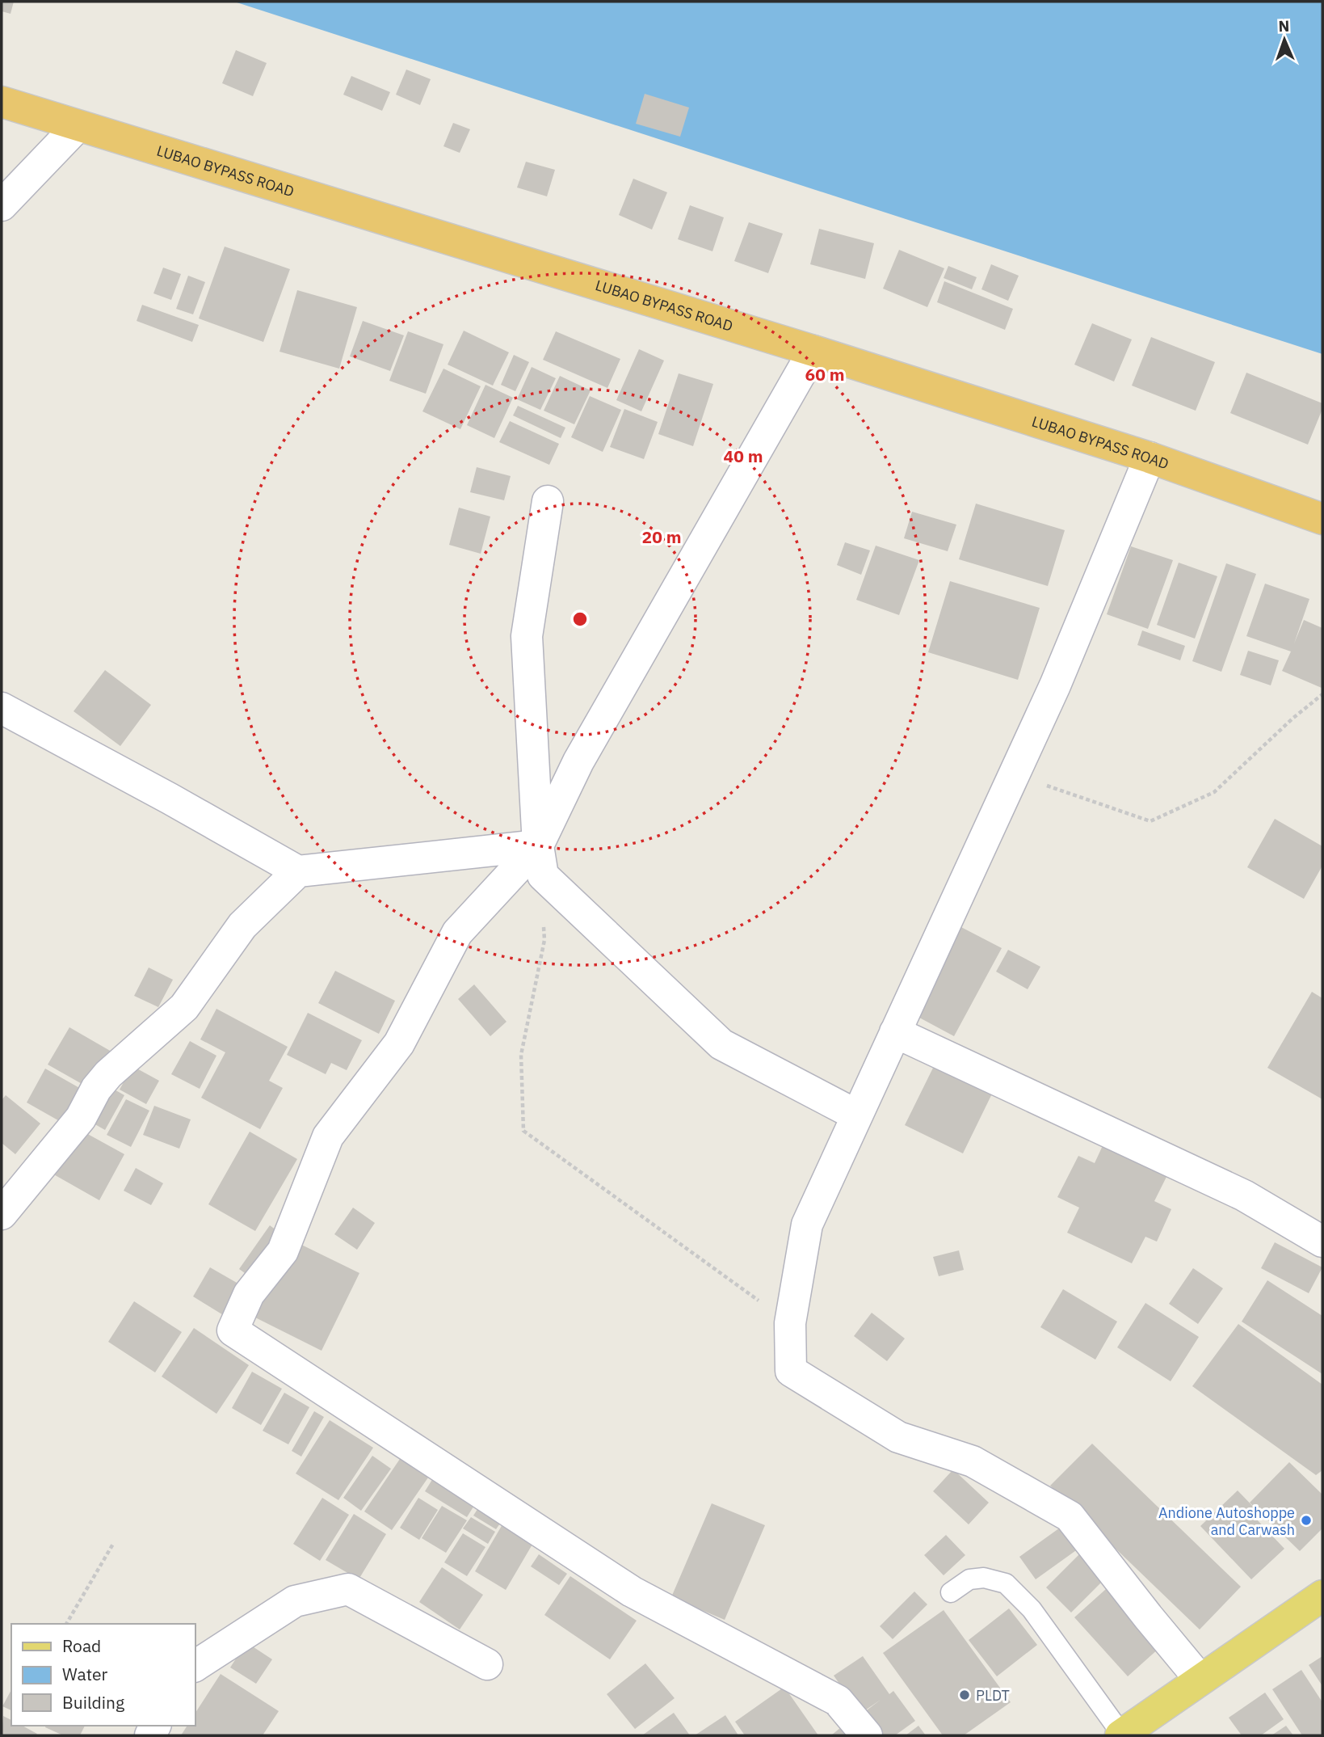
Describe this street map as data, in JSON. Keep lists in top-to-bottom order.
{
  "streets": {
    "highway": ["LUBAO BYPASS ROAD"]
  },
  "places": ["Andione Autoshoppe and Carwash", "PLDT"],
  "legend": ["Road", "Water", "Building"],
  "north": "top",
  "rings": ["60 m", "40 m", "20 m"]
}
